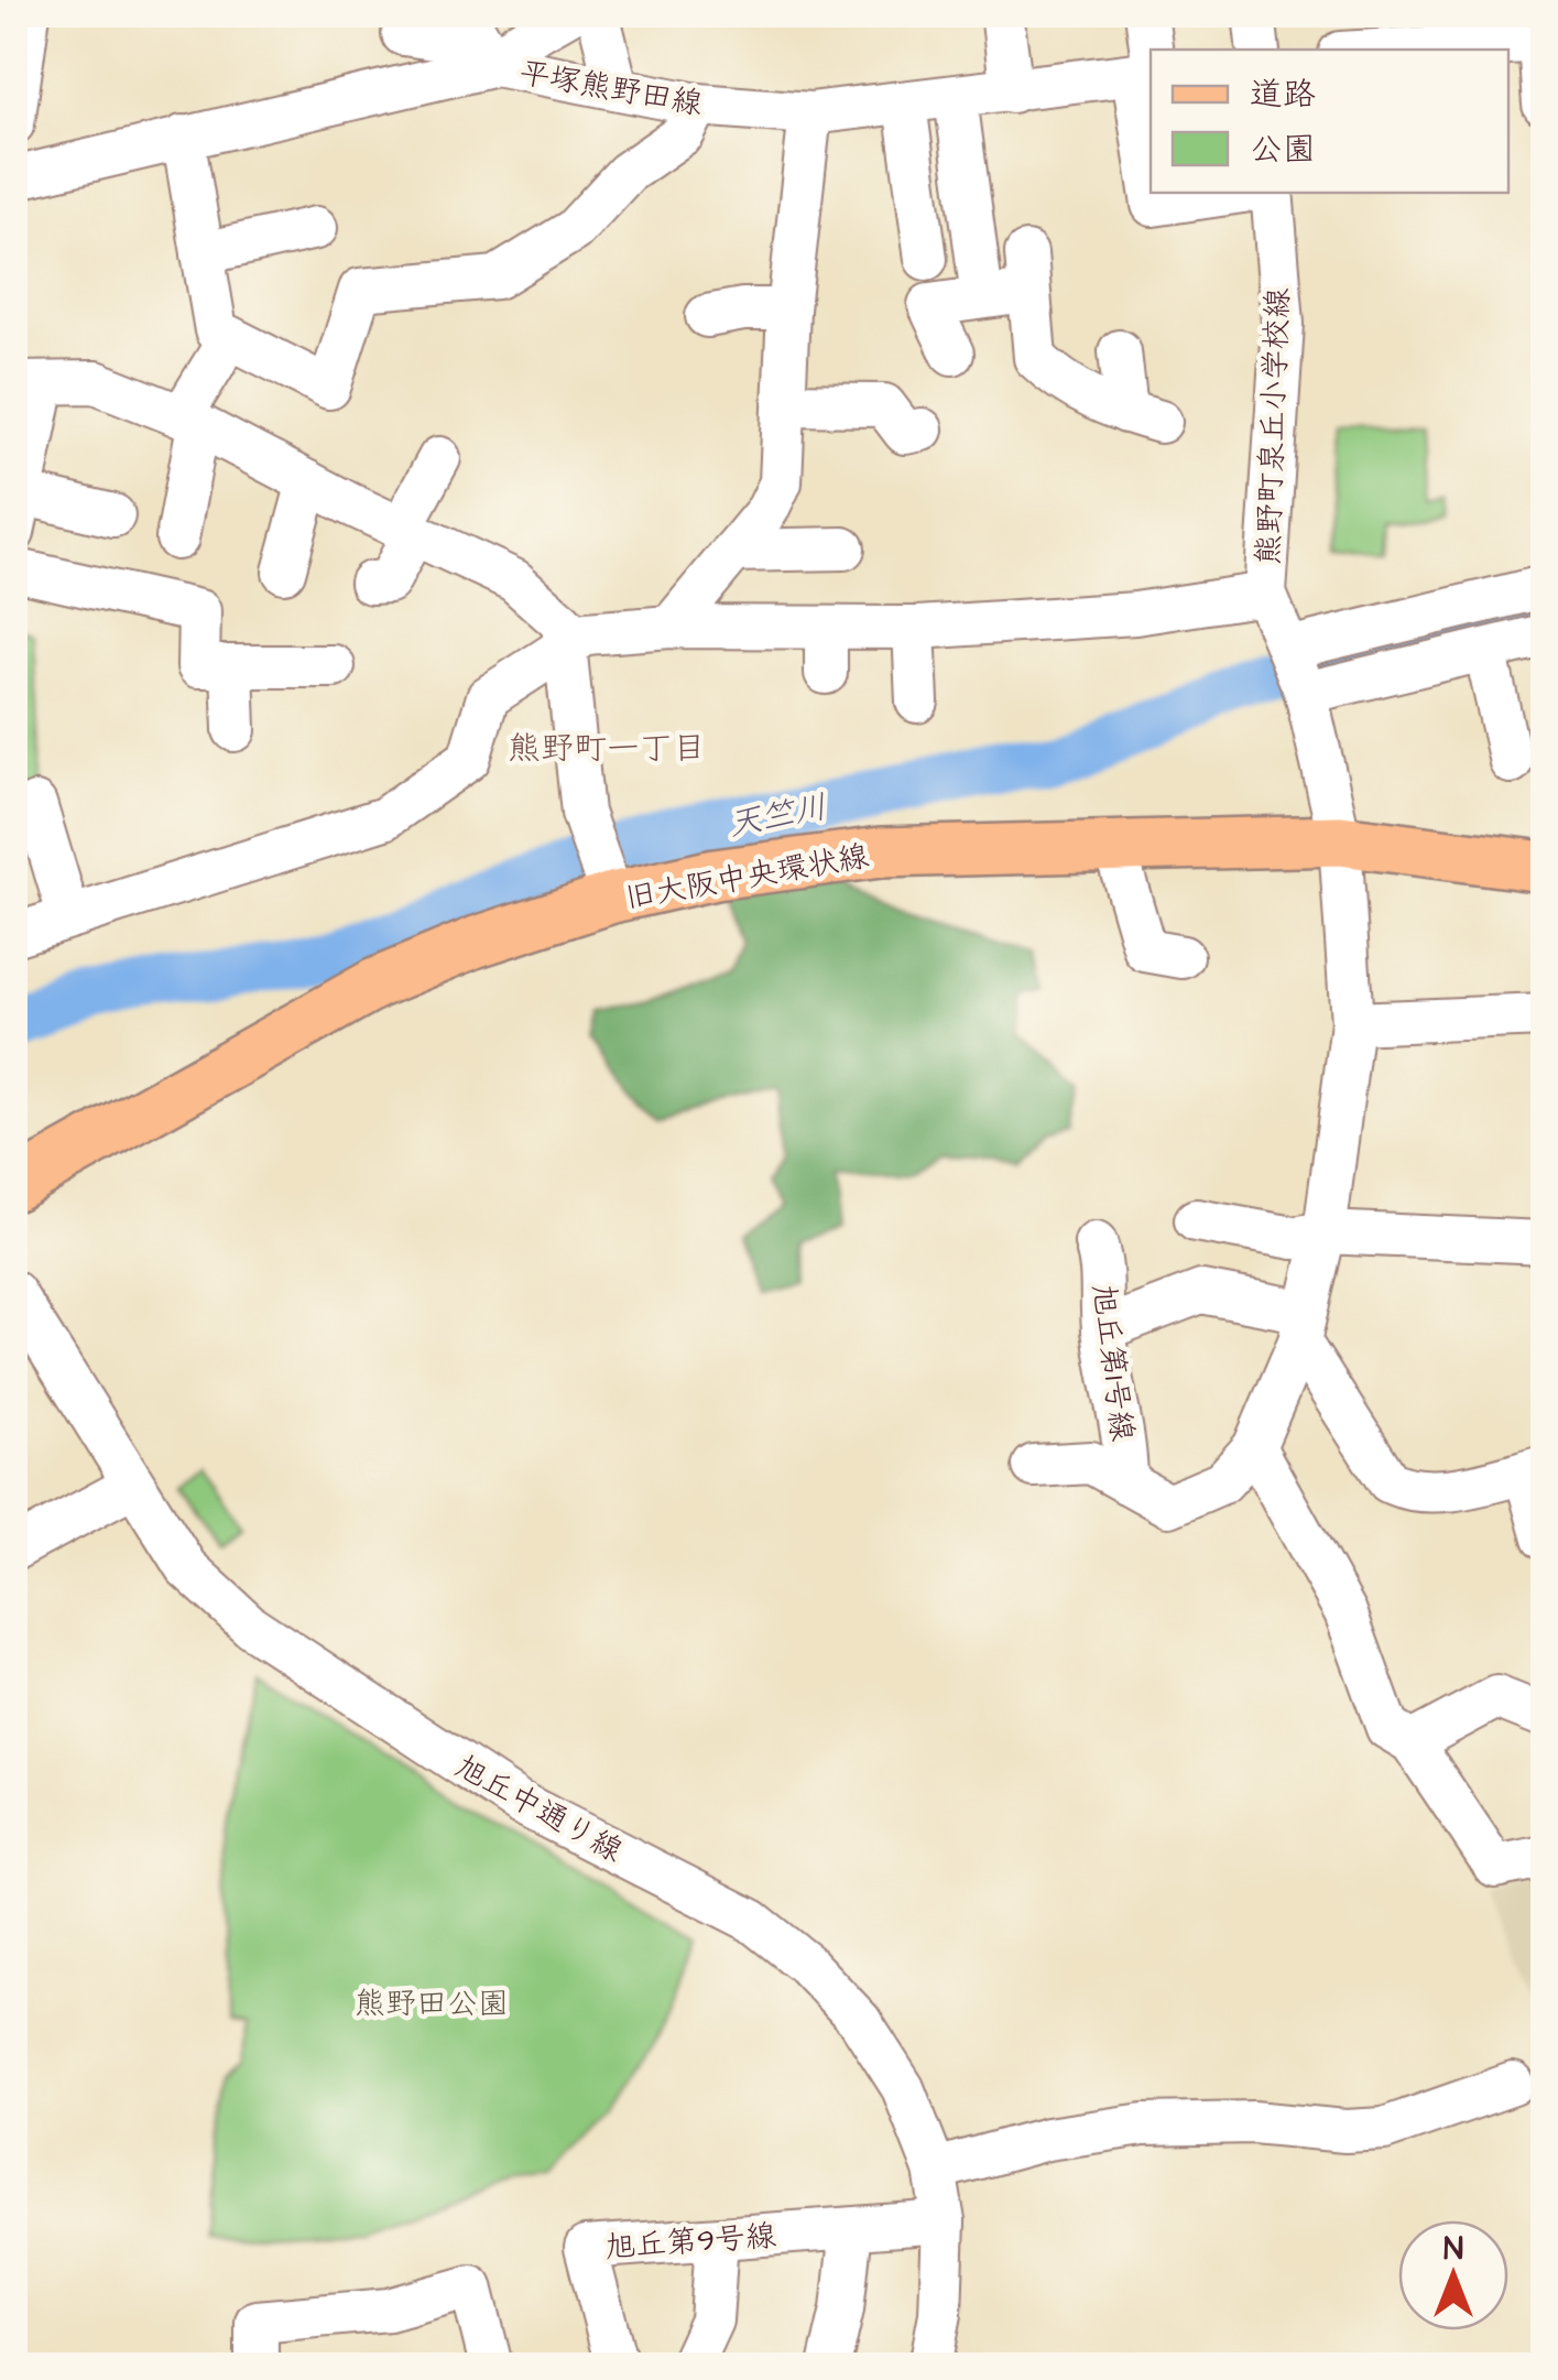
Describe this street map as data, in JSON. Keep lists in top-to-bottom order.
{
  "streets": {
    "main road": ["旧大阪中央環状線"],
    "street": [
      "平塚熊野田線",
      "熊野町泉丘小学校線",
      "旭丘第1号線",
      "旭丘中通り線",
      "旭丘第9号線"
    ]
  },
  "crossings": [
    ["熊野町泉丘小学校線", "旧大阪中央環状線"],
    ["熊野町泉丘小学校線", "旭丘第1号線"],
    ["旭丘中通り線", "旭丘第9号線"]
  ],
  "districts": ["熊野町一丁目"],
  "water": ["天竺川"],
  "parks": ["熊野田公園"],
  "legend": ["道路", "公園"],
  "north": "top"
}
